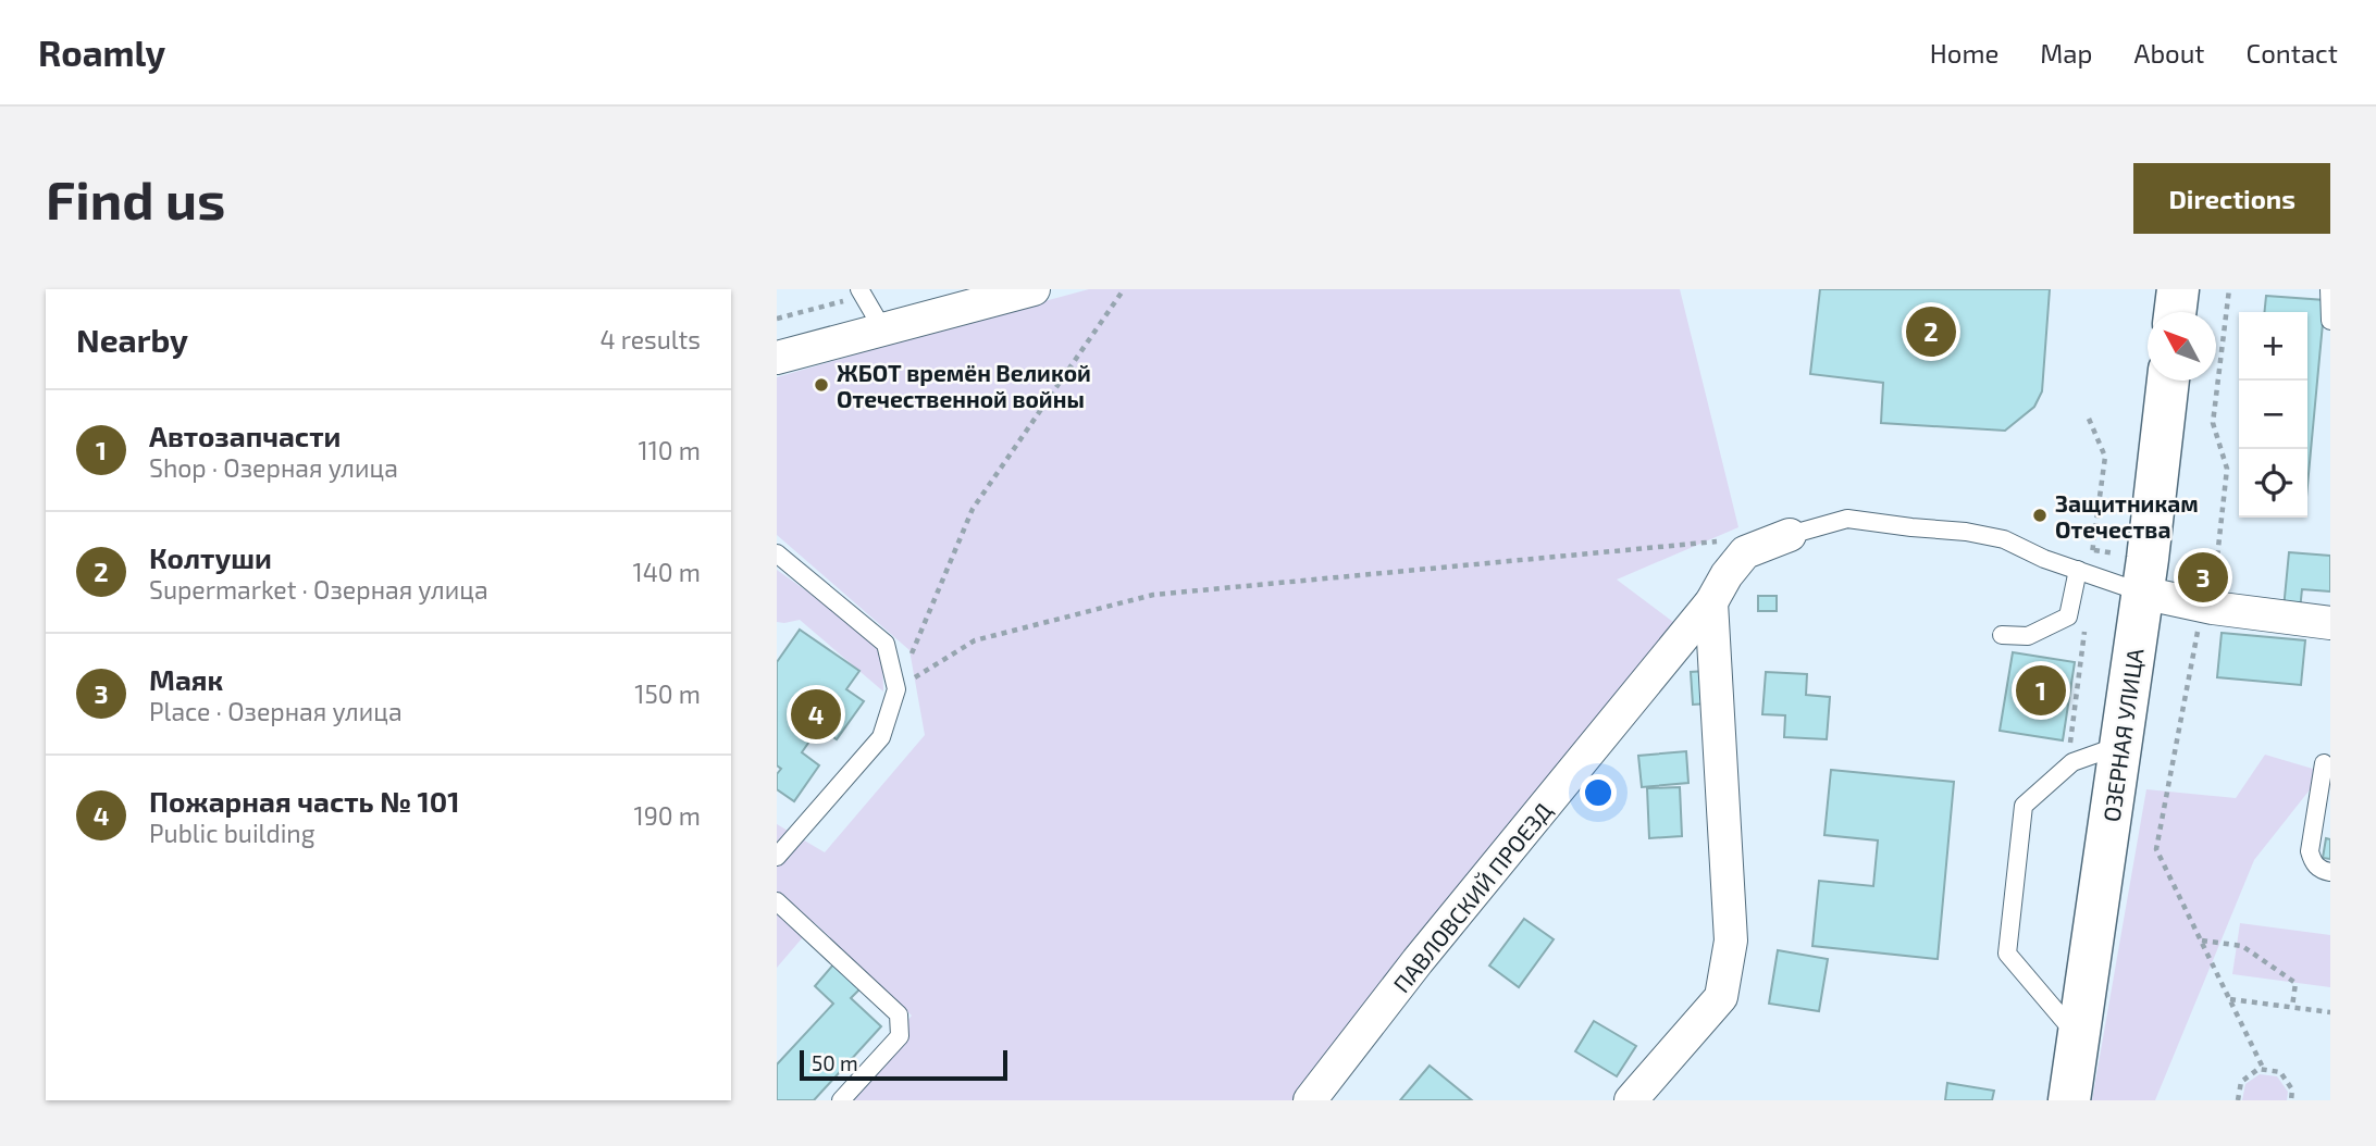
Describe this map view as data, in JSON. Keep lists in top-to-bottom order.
{
  "streets": {
    "main road": ["ОЗЕРНАЯ УЛИЦА"],
    "street": ["ПАВЛОВСКИЙ ПРОЕЗД"]
  },
  "places": ["ЖБОТ времён Великой Отечественной войны", "Защитникам Отечества"],
  "scale_bar": "50 m",
  "north": "top left",
  "page": {
    "header": "Roamly",
    "nav": [
      "Home",
      "Map",
      "About",
      "Contact"
    ],
    "buttons": "Directions",
    "title": "Find us",
    "heading": ["Nearby", "4 results"],
    "pins": [
      "2",
      "3",
      "1",
      "4"
    ],
    "map_buttons": ["+", "−"],
    "list": [
      {
        "mark": "1",
        "name": "Автозапчасти",
        "note": "Shop · Озерная улица",
        "value": "110 m"
      },
      {
        "mark": "2",
        "name": "Колтуши",
        "note": "Supermarket · Озерная улица",
        "value": "140 m"
      },
      {
        "mark": "3",
        "name": "Маяк",
        "note": "Place · Озерная улица",
        "value": "150 m"
      },
      {
        "mark": "4",
        "name": "Пожарная часть № 101",
        "note": "Public building",
        "value": "190 m"
      }
    ],
    "scale": "50 m"
  }
}
